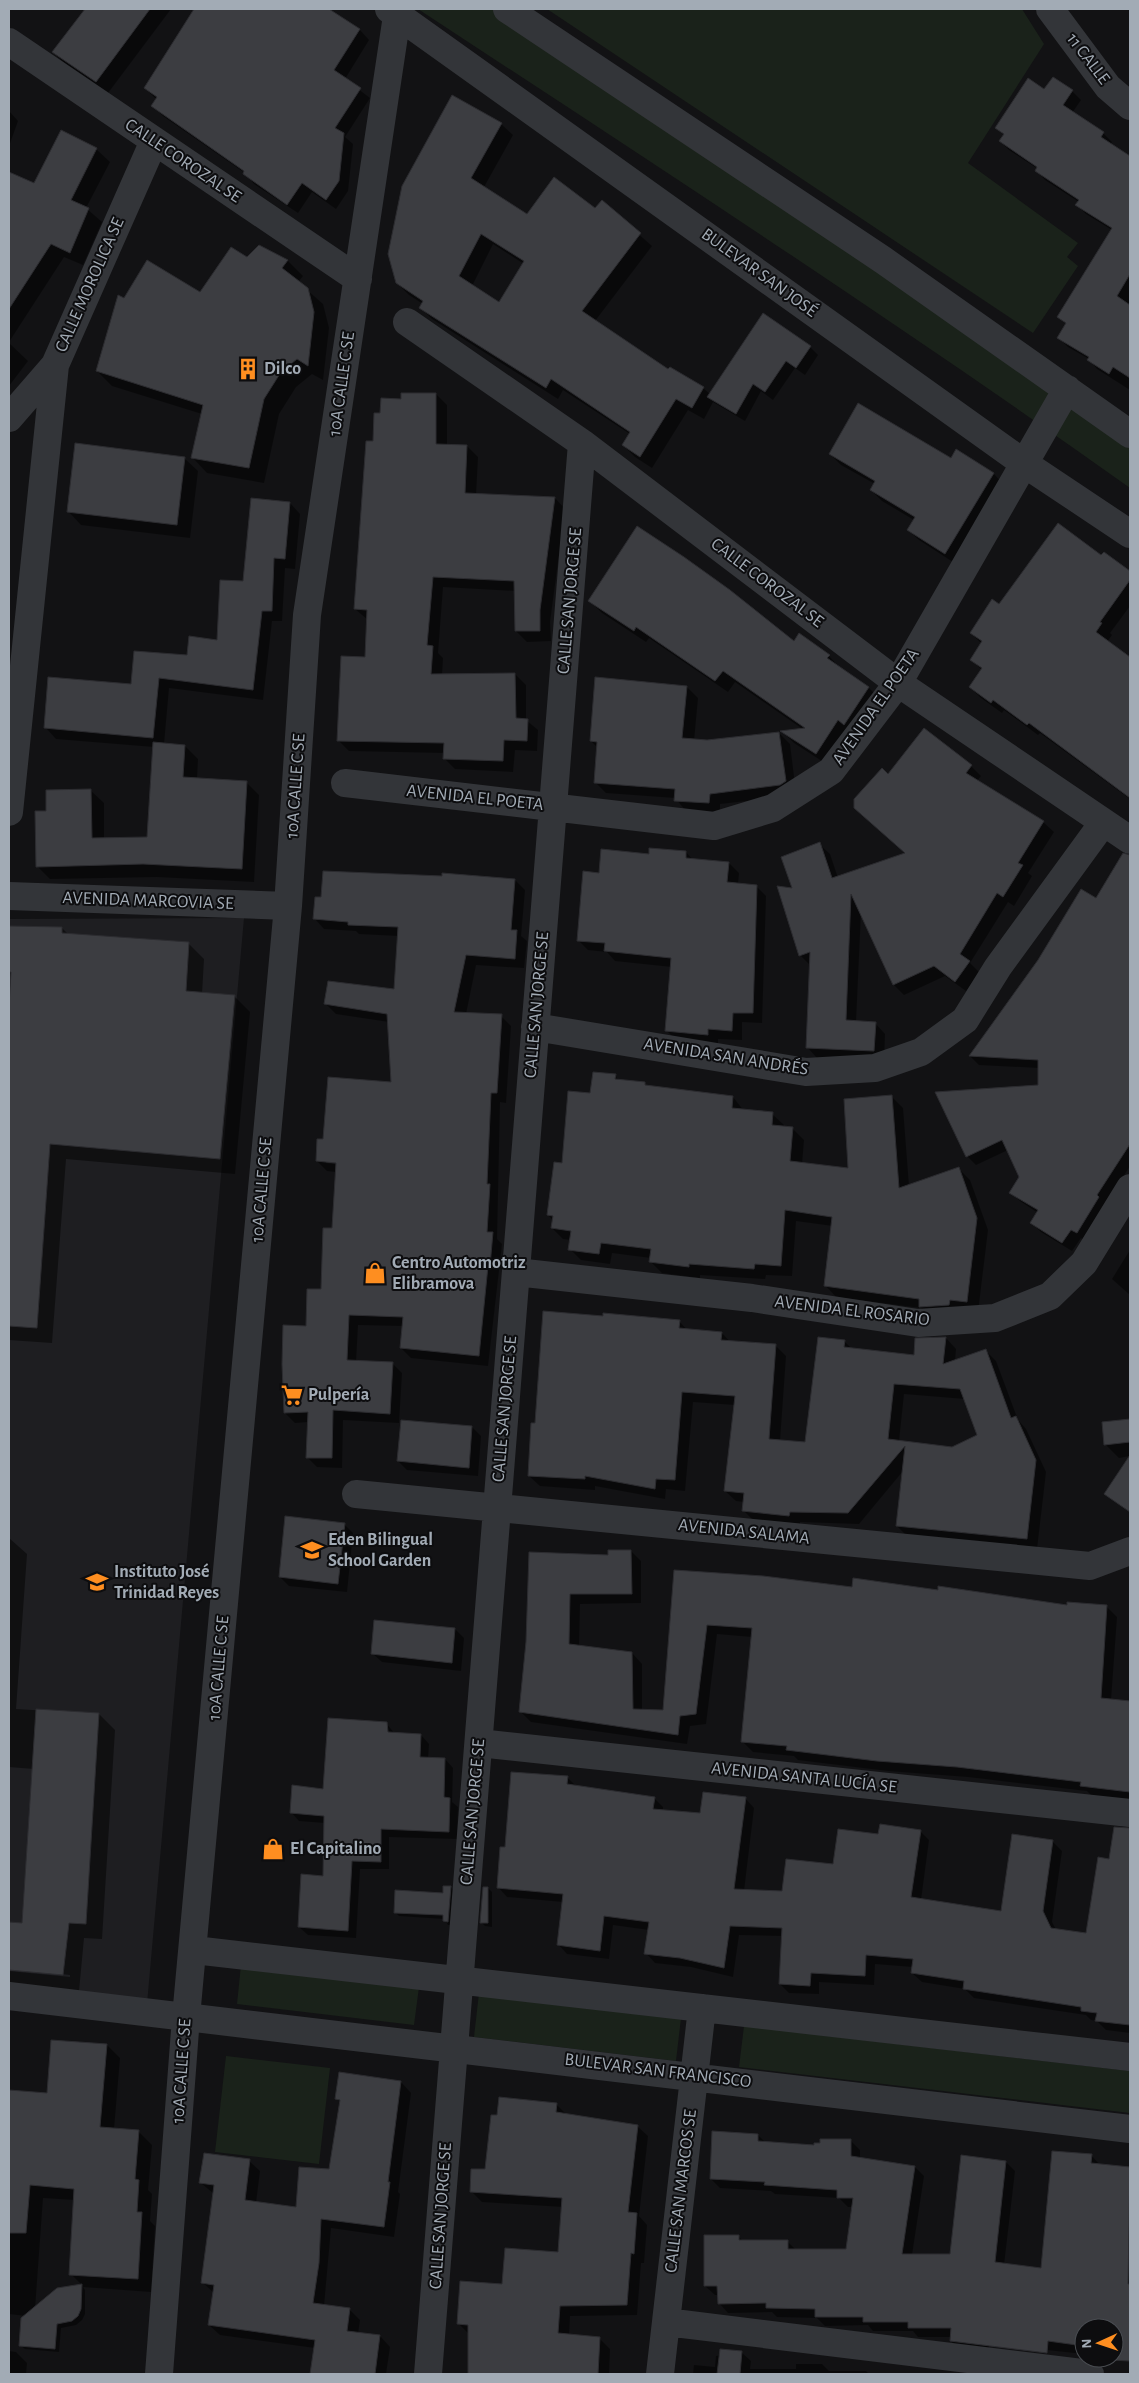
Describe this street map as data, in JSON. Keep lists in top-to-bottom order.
{
  "streets": {
    "street": [
      "11 CALLE",
      "CALLE COROZAL SE",
      "BULEVAR SAN JOSÉ",
      "CALLE MOROLICA SE",
      "10A CALLE C SE",
      "CALLE SAN JORGE SE",
      "AVENIDA EL POETA",
      "AVENIDA MARCOVIA SE",
      "AVENIDA SAN ANDRÉS",
      "AVENIDA EL ROSARIO",
      "AVENIDA SALAMA",
      "AVENIDA SANTA LUCÍA SE",
      "BULEVAR SAN FRANCISCO",
      "CALLE SAN MARCOS SE"
    ]
  },
  "crossings": [
    ["CALLE COROZAL SE", "CALLE MOROLICA SE"],
    ["CALLE COROZAL SE", "10A CALLE C SE"],
    ["CALLE COROZAL SE", "CALLE SAN JORGE SE"],
    ["CALLE COROZAL SE", "AVENIDA EL POETA"],
    ["CALLE COROZAL SE", "AVENIDA SAN ANDRÉS"],
    ["BULEVAR SAN JOSÉ", "10A CALLE C SE"],
    ["BULEVAR SAN JOSÉ", "AVENIDA EL POETA"],
    ["10A CALLE C SE", "AVENIDA MARCOVIA SE"],
    ["10A CALLE C SE", "BULEVAR SAN FRANCISCO"],
    ["CALLE SAN JORGE SE", "AVENIDA EL POETA"],
    ["CALLE SAN JORGE SE", "AVENIDA SAN ANDRÉS"],
    ["CALLE SAN JORGE SE", "AVENIDA EL ROSARIO"],
    ["CALLE SAN JORGE SE", "AVENIDA SALAMA"],
    ["CALLE SAN JORGE SE", "AVENIDA SANTA LUCÍA SE"],
    ["CALLE SAN JORGE SE", "BULEVAR SAN FRANCISCO"],
    ["BULEVAR SAN FRANCISCO", "CALLE SAN MARCOS SE"]
  ],
  "places": {
    "building": ["Dilco"],
    "shop": ["Centro Automotriz Elibramova", "El Capitalino"],
    "supermarket": ["Pulpería"],
    "school or university": ["Eden Bilingual School Garden", "Instituto José Trinidad Reyes"]
  },
  "north": "left"
}
